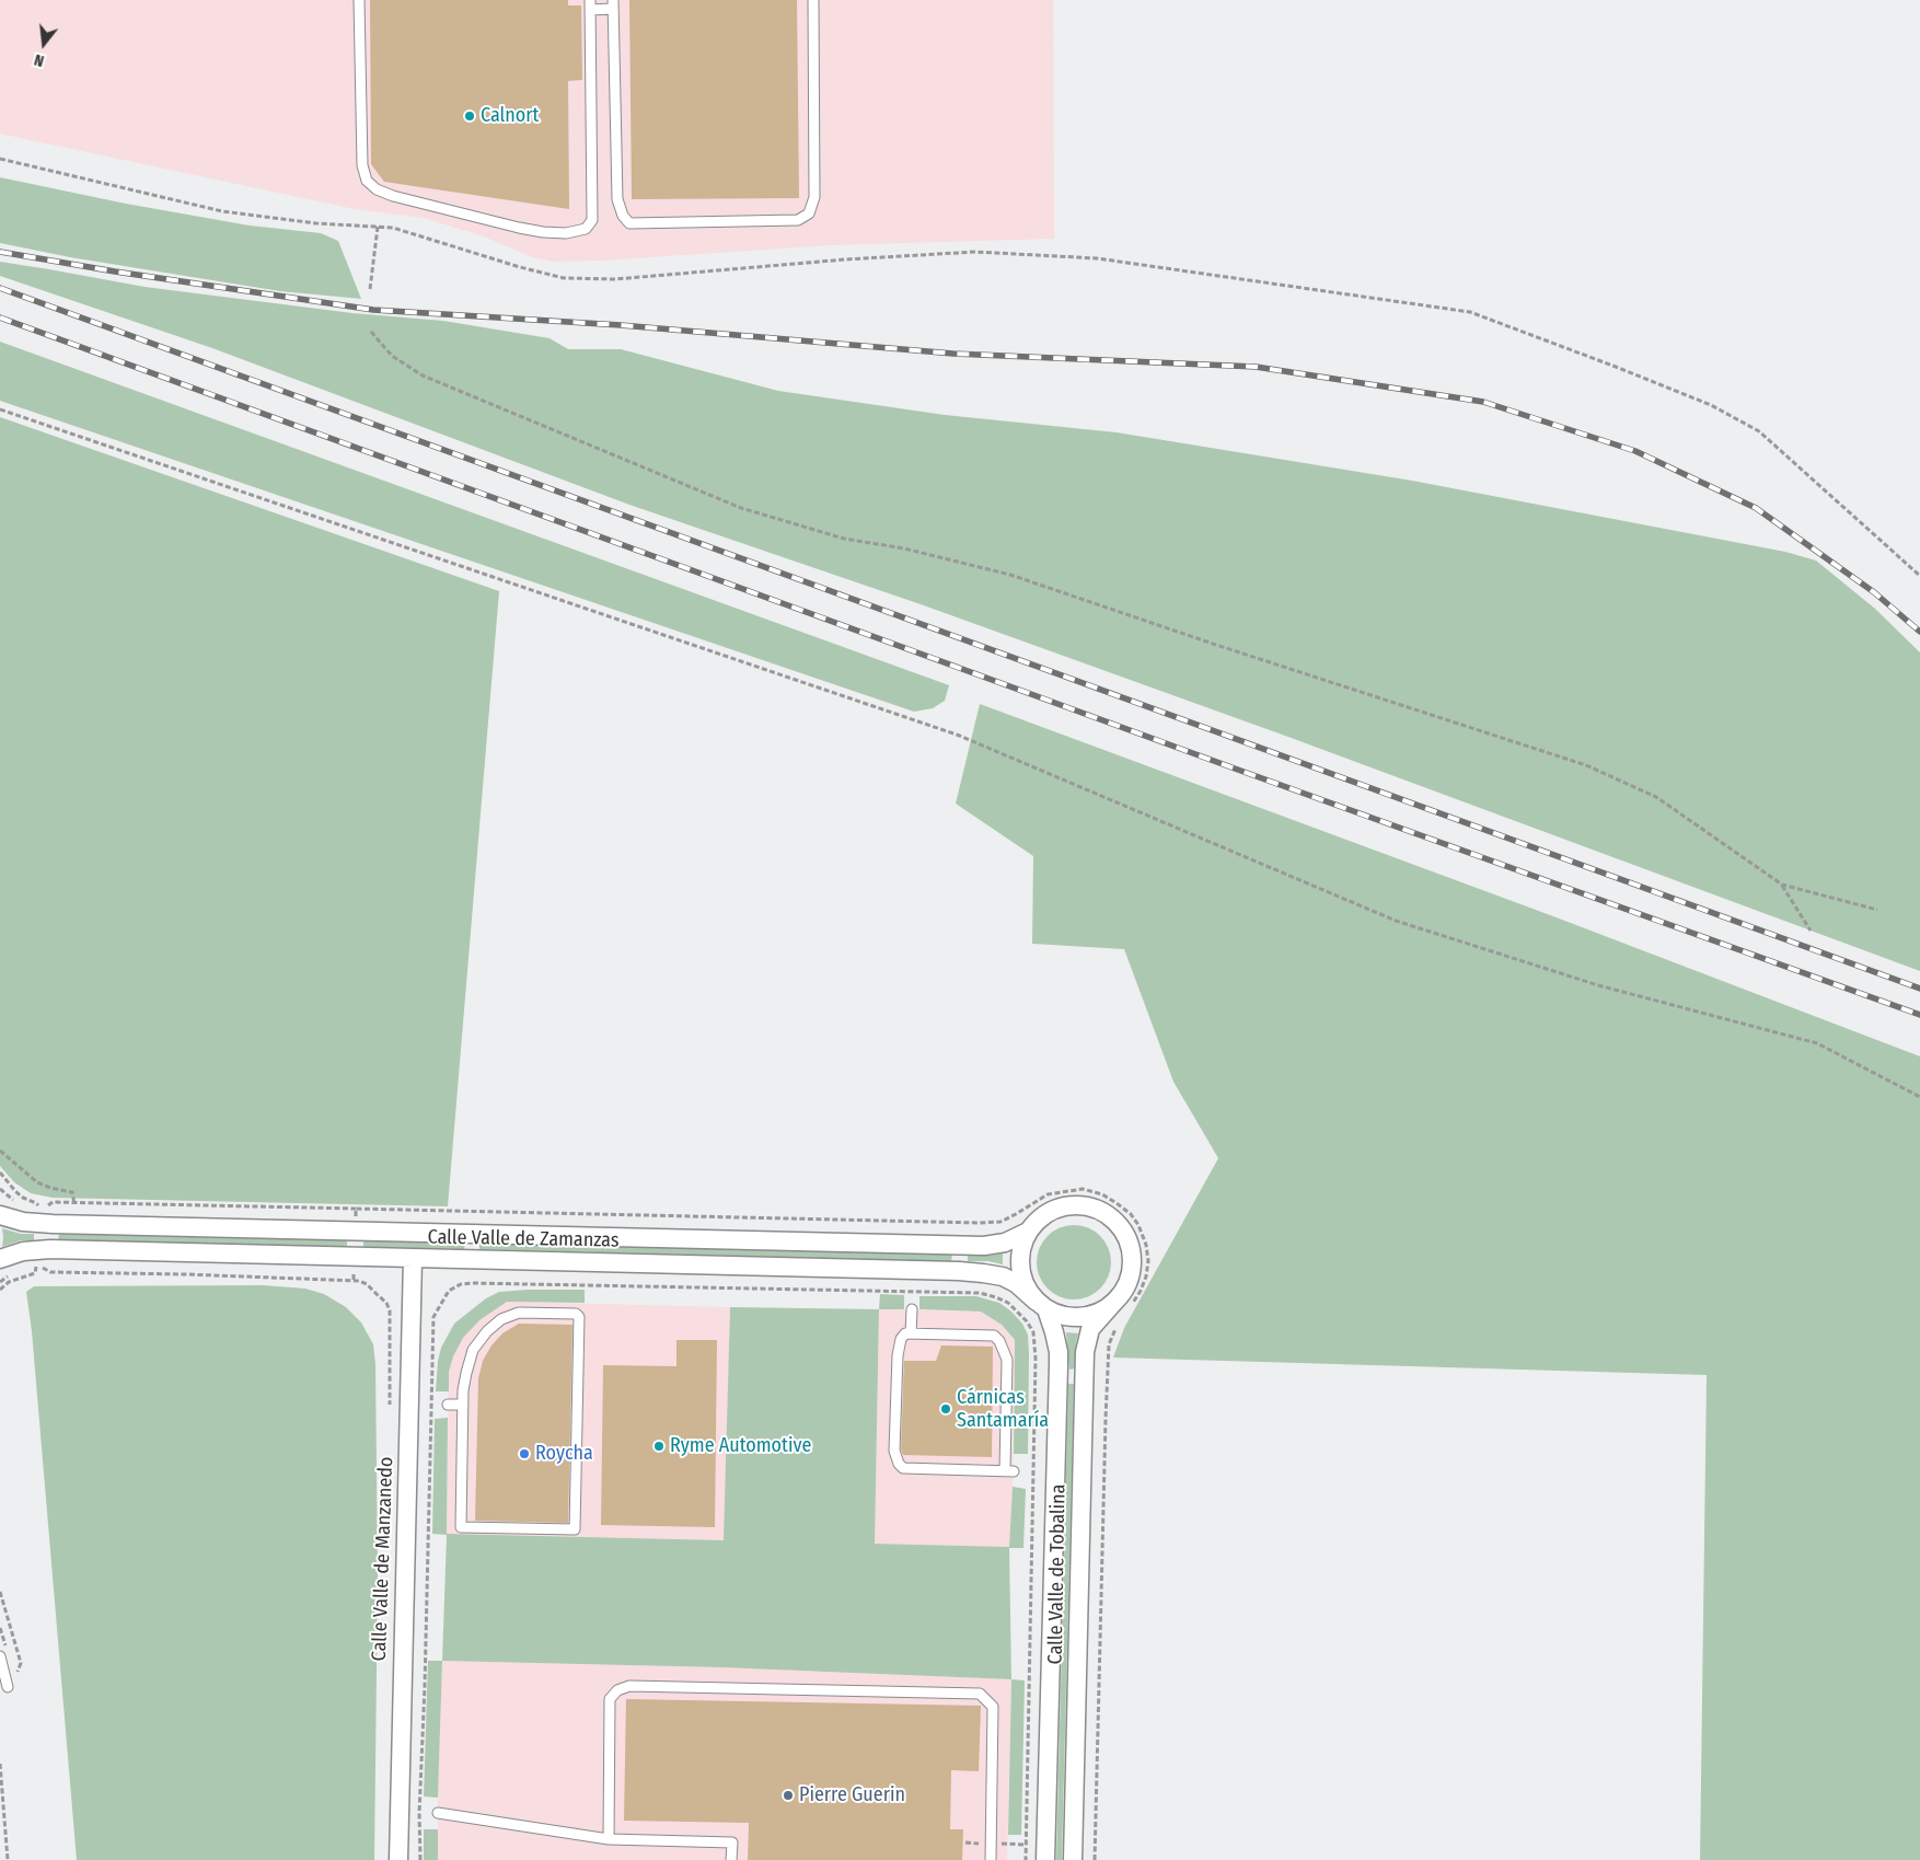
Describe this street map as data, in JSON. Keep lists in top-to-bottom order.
{
  "streets": {
    "street": ["Calle Valle de Zamanzas", "Calle Valle de Manzanedo", "Calle Valle de Tobalina"]
  },
  "crossings": [
    ["Calle Valle de Zamanzas", "Calle Valle de Manzanedo"],
    ["Calle Valle de Zamanzas", "Calle Valle de Tobalina"]
  ],
  "places": [
    "Calnort",
    "Cárnicas Santamaría",
    "Ryme Automotive",
    "Roycha",
    "Pierre Guerin"
  ],
  "north": "bottom"
}
